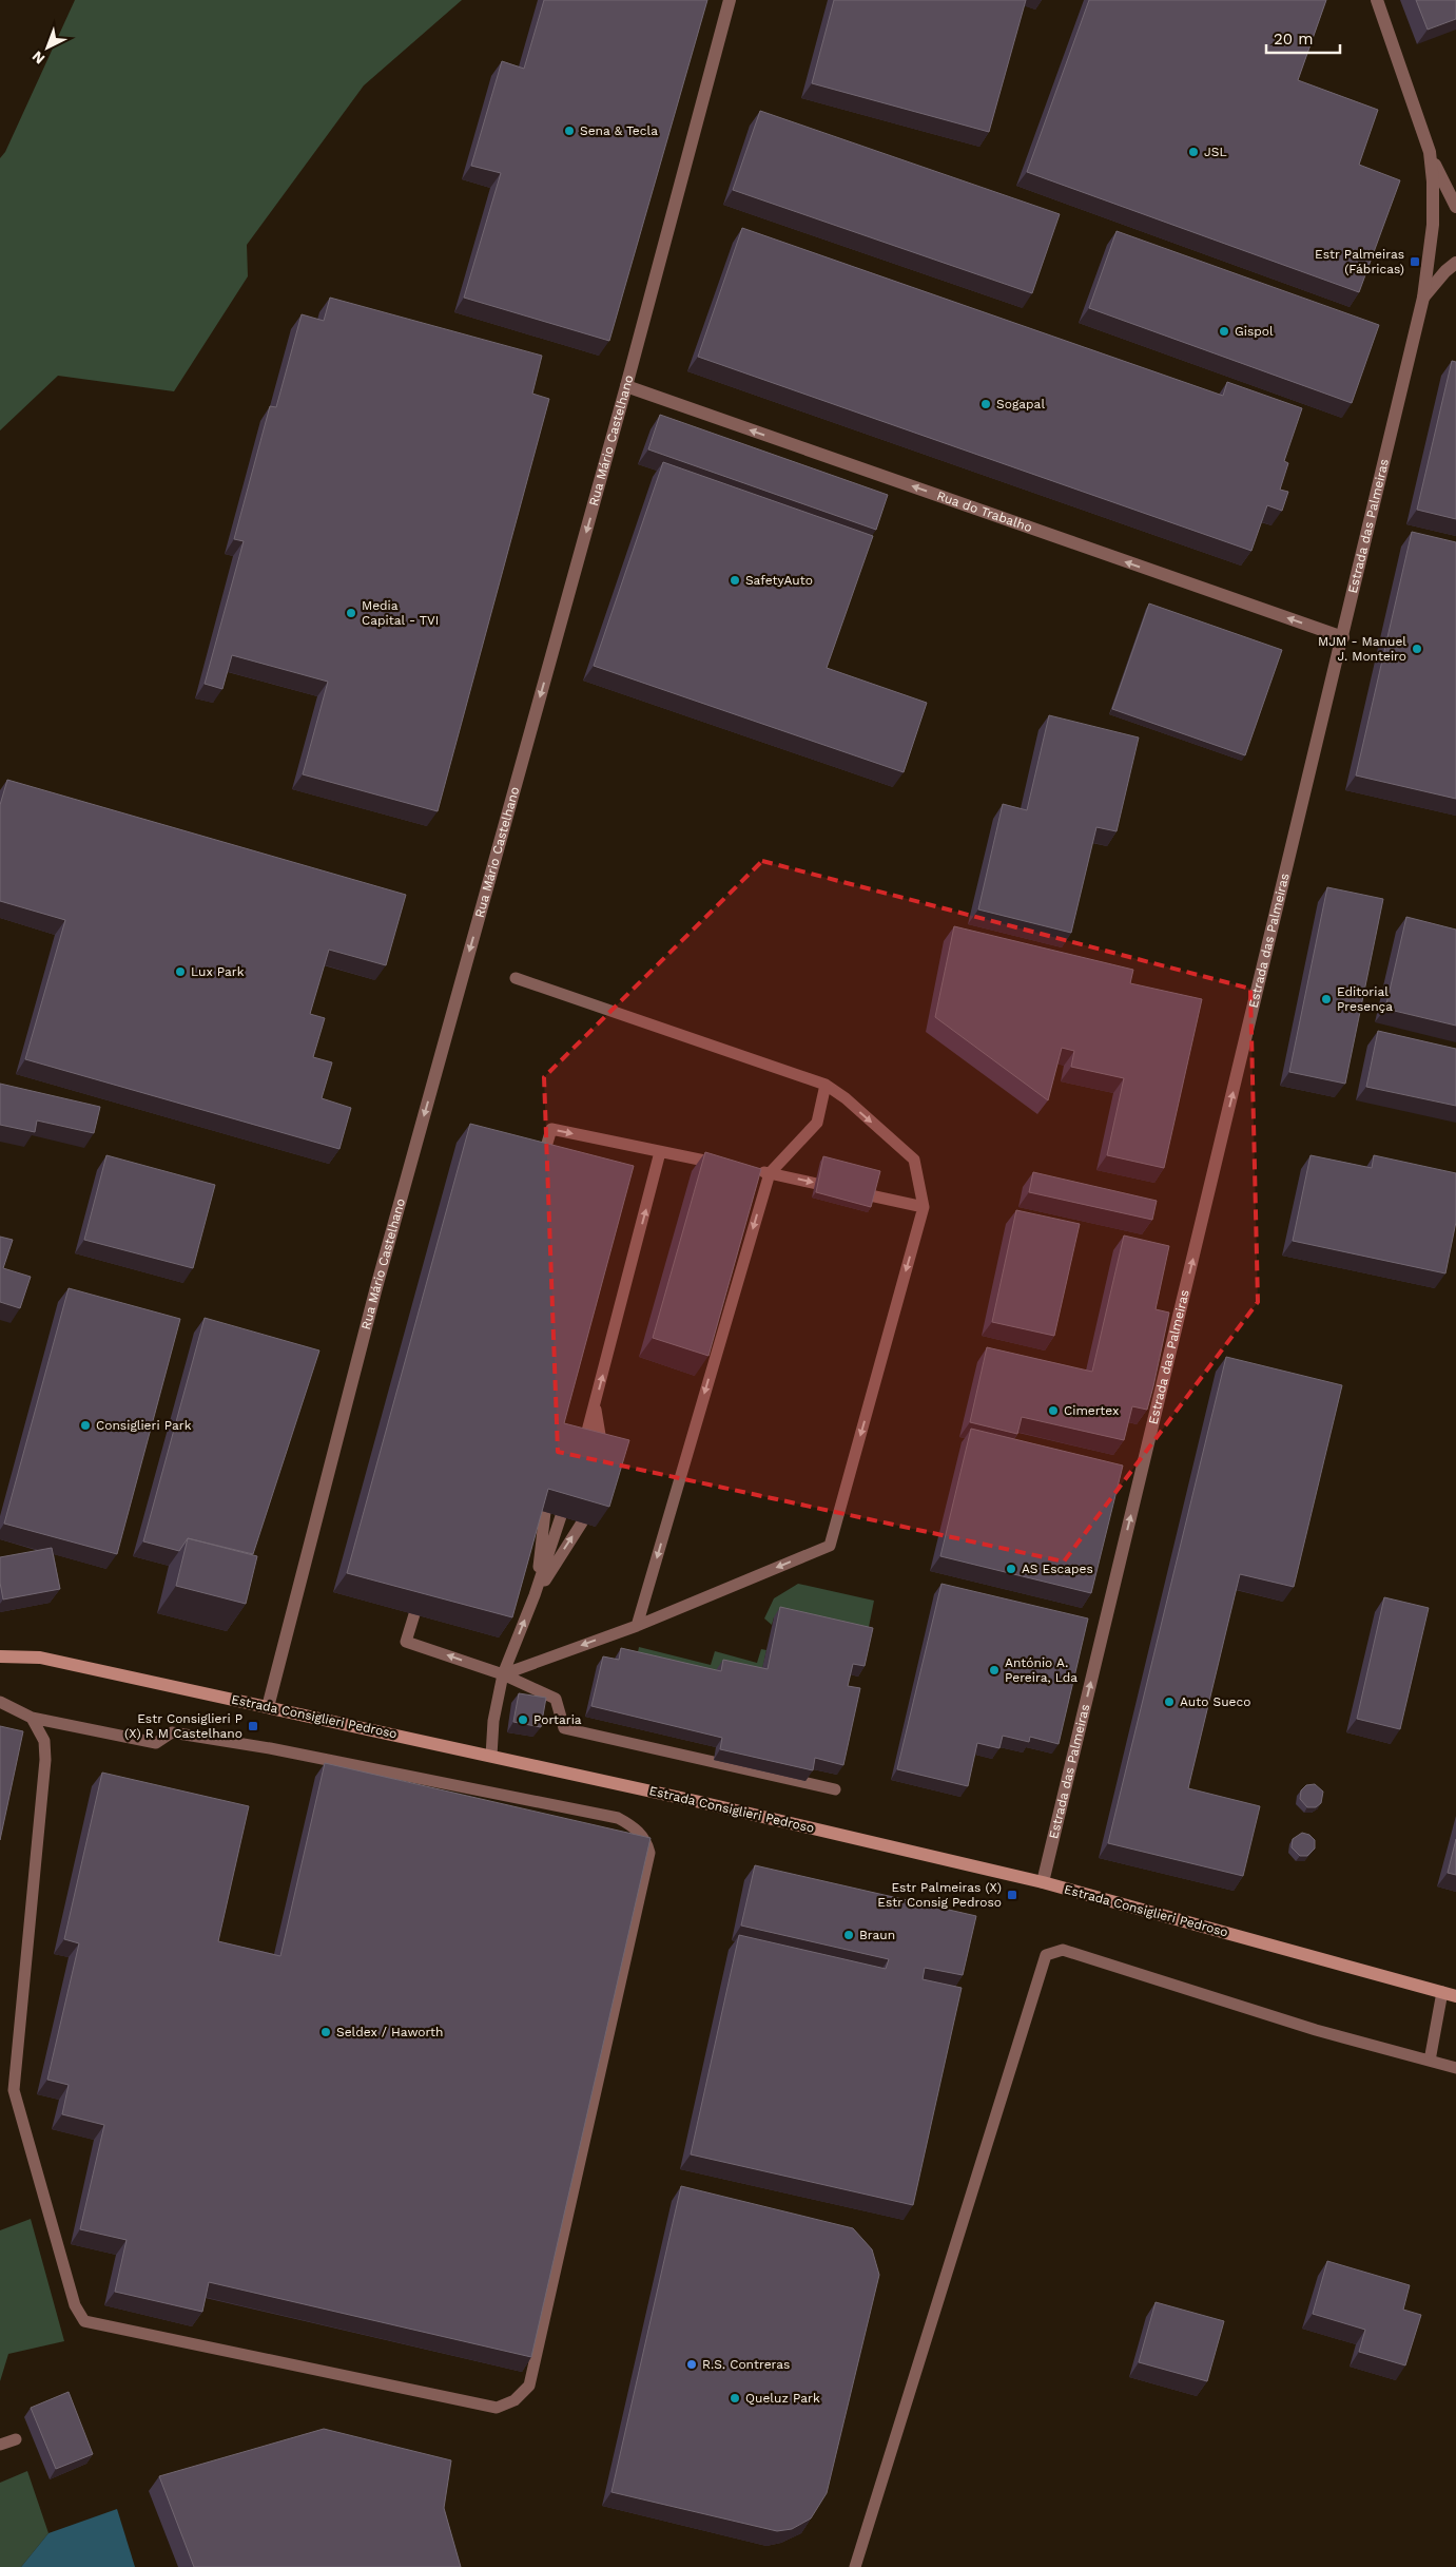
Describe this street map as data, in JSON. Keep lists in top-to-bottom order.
{
  "streets": {
    "main road": ["Estrada Consiglieri Pedroso"],
    "street": ["Rua Mário Castelhano", "Rua do Trabalho", "Estrada das Palmeiras"]
  },
  "crossings": [
    ["Rua Mário Castelhano", "Rua do Trabalho"],
    ["Rua Mário Castelhano", "Estrada Consiglieri Pedroso"],
    ["Rua do Trabalho", "Estrada das Palmeiras"],
    ["Estrada das Palmeiras", "Estrada Consiglieri Pedroso"]
  ],
  "one_way": ["Rua Mário Castelhano", "Rua do Trabalho", "Estrada das Palmeiras"],
  "places": {
    "other": [
      "Sena & Tecla",
      "JSL",
      "Gispol",
      "Sogapal",
      "SafetyAuto",
      "Media Capital - TVI",
      "MJM - Manuel J. Monteiro",
      "Lux Park",
      "Editorial Presença",
      "Cimertex",
      "Consiglieri Park",
      "AS Escapes",
      "António A. Pereira, Lda",
      "Auto Sueco",
      "Portaria",
      "Braun",
      "Seldex / Haworth",
      "R.S. Contreras",
      "Queluz Park"
    ],
    "transit": ["Estr Palmeiras (Fábricas)", "Estr Consiglieri P (X) R M Castelhano", "Estr Palmeiras (X) Estr Consig Pedroso"]
  },
  "scale_bar": "20 m",
  "north": "bottom left"
}
